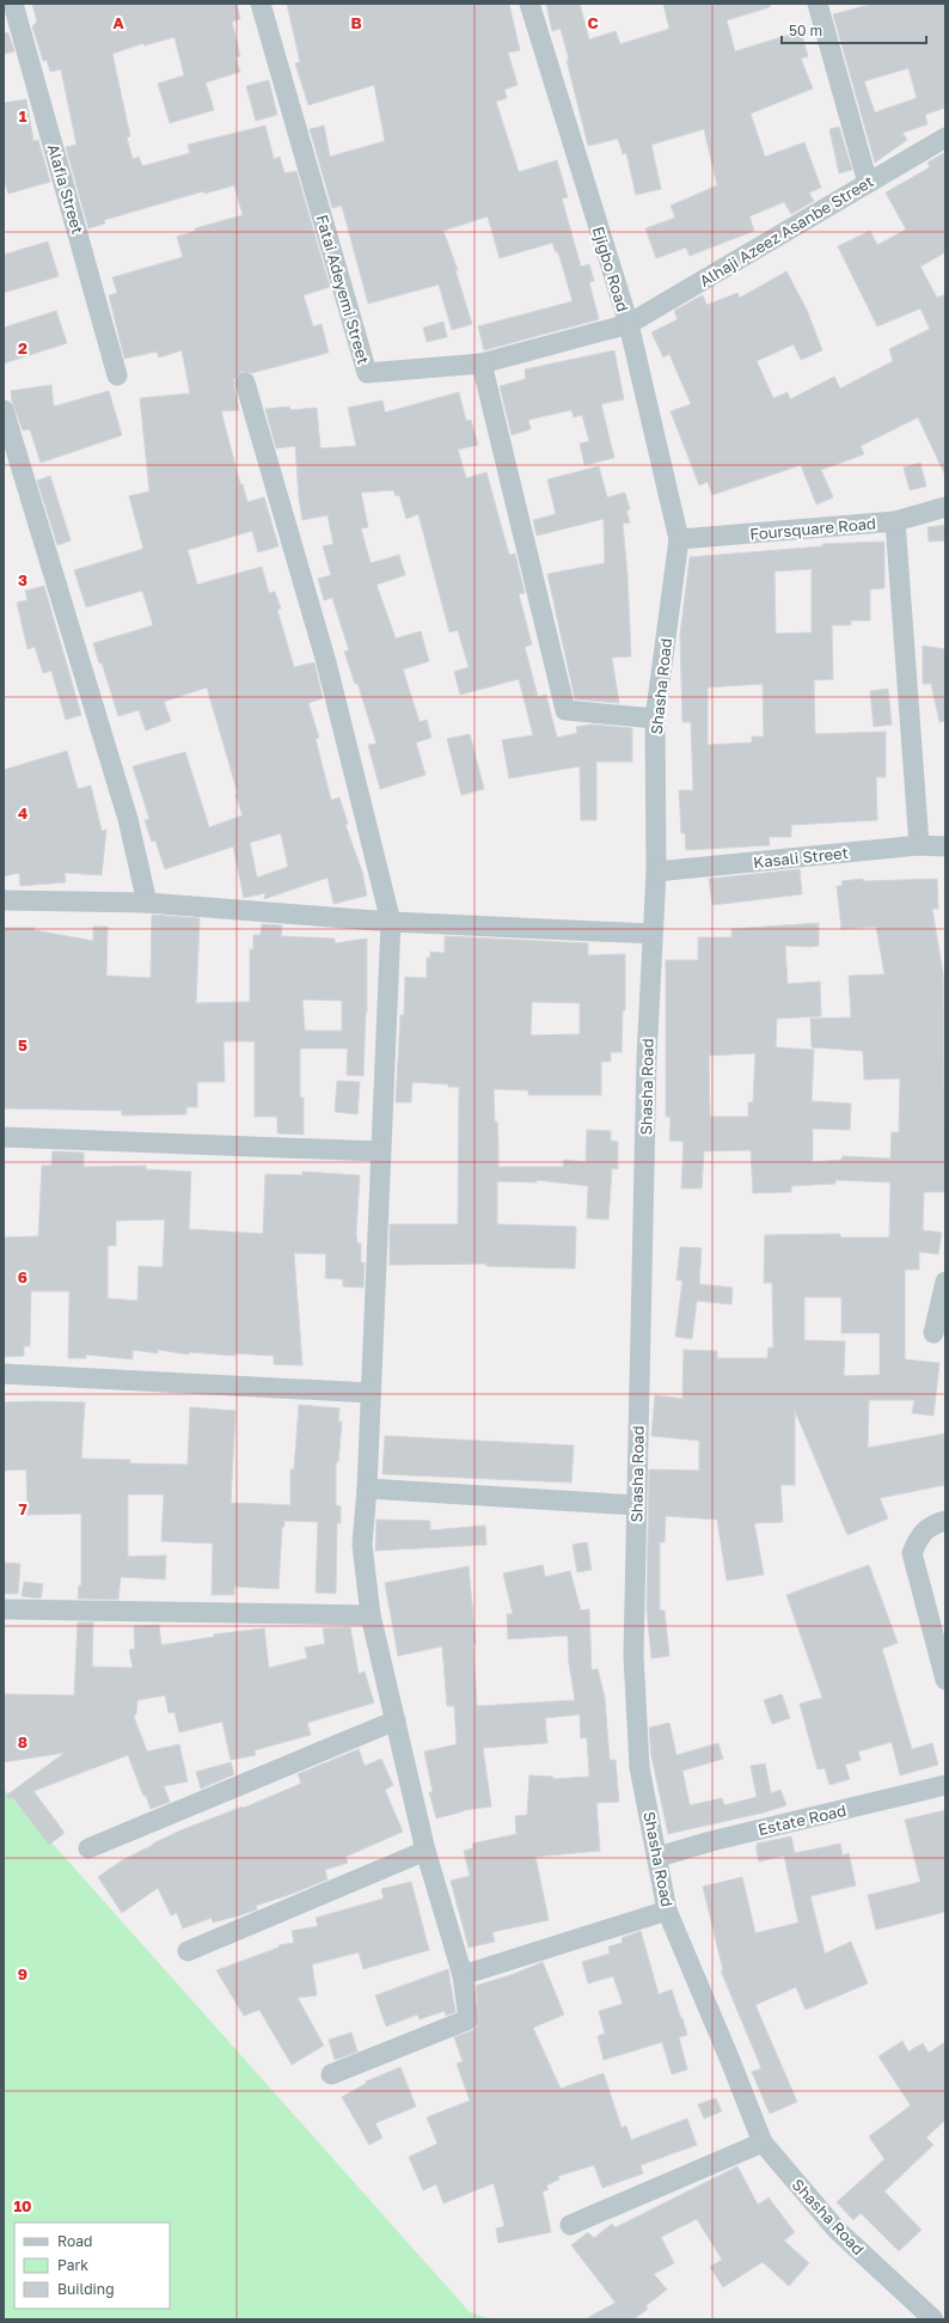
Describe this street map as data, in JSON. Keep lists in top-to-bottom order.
{
  "streets": {
    "street": [
      "Alafia Street",
      "Alhaji Azeez Asanbe Street",
      "Ejigbo Road",
      "Fatai Adeyemi Street",
      "Foursquare Road",
      "Shasha Road",
      "Kasali Street",
      "Estate Road"
    ]
  },
  "crossings": [
    ["Alhaji Azeez Asanbe Street", "Ejigbo Road"],
    ["Alhaji Azeez Asanbe Street", "Fatai Adeyemi Street"],
    ["Ejigbo Road", "Fatai Adeyemi Street"],
    ["Ejigbo Road", "Foursquare Road"],
    ["Ejigbo Road", "Shasha Road"],
    ["Foursquare Road", "Shasha Road"],
    ["Shasha Road", "Kasali Street"],
    ["Shasha Road", "Estate Road"]
  ],
  "legend": ["Road", "Park", "Building"],
  "scale_bar": "50 m",
  "grid": {
    "columns": ["A", "B", "C"],
    "rows": [
      "1",
      "2",
      "3",
      "4",
      "5",
      "6",
      "7",
      "8",
      "9",
      "10"
    ]
  }
}
